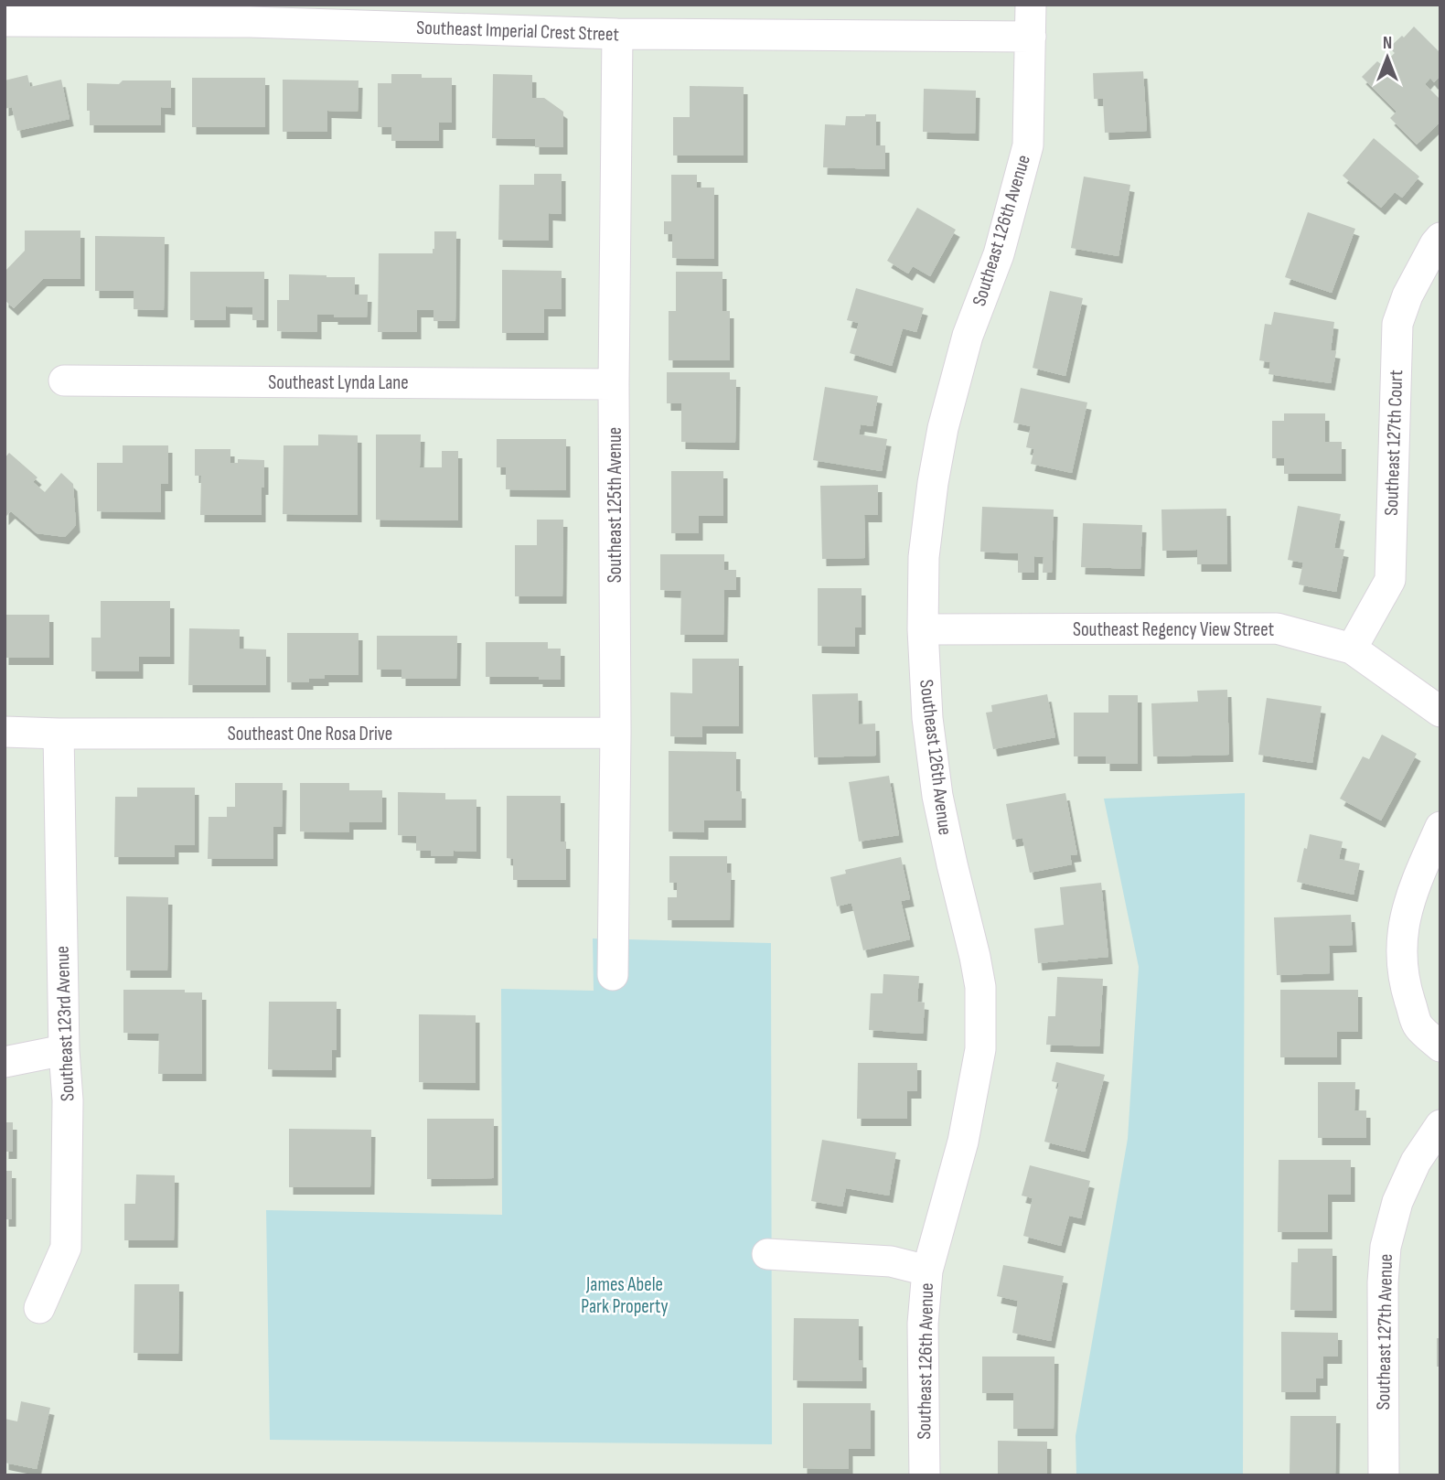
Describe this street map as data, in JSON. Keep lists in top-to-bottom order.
{
  "streets": {
    "street": [
      "Southeast Imperial Crest Street",
      "Southeast 126th Avenue",
      "Southeast Lynda Lane",
      "Southeast 127th Court",
      "Southeast 125th Avenue",
      "Southeast Regency View Street",
      "Southeast One Rosa Drive",
      "Southeast 123rd Avenue",
      "Southeast 127th Avenue"
    ]
  },
  "crossings": [
    ["Southeast Imperial Crest Street", "Southeast 126th Avenue"],
    ["Southeast Imperial Crest Street", "Southeast 125th Avenue"],
    ["Southeast 126th Avenue", "Southeast Regency View Street"],
    ["Southeast Lynda Lane", "Southeast 125th Avenue"],
    ["Southeast 127th Court", "Southeast Regency View Street"],
    ["Southeast 125th Avenue", "Southeast One Rosa Drive"],
    ["Southeast One Rosa Drive", "Southeast 123rd Avenue"]
  ],
  "parks": ["James Abele Park Property"],
  "north": "top"
}
